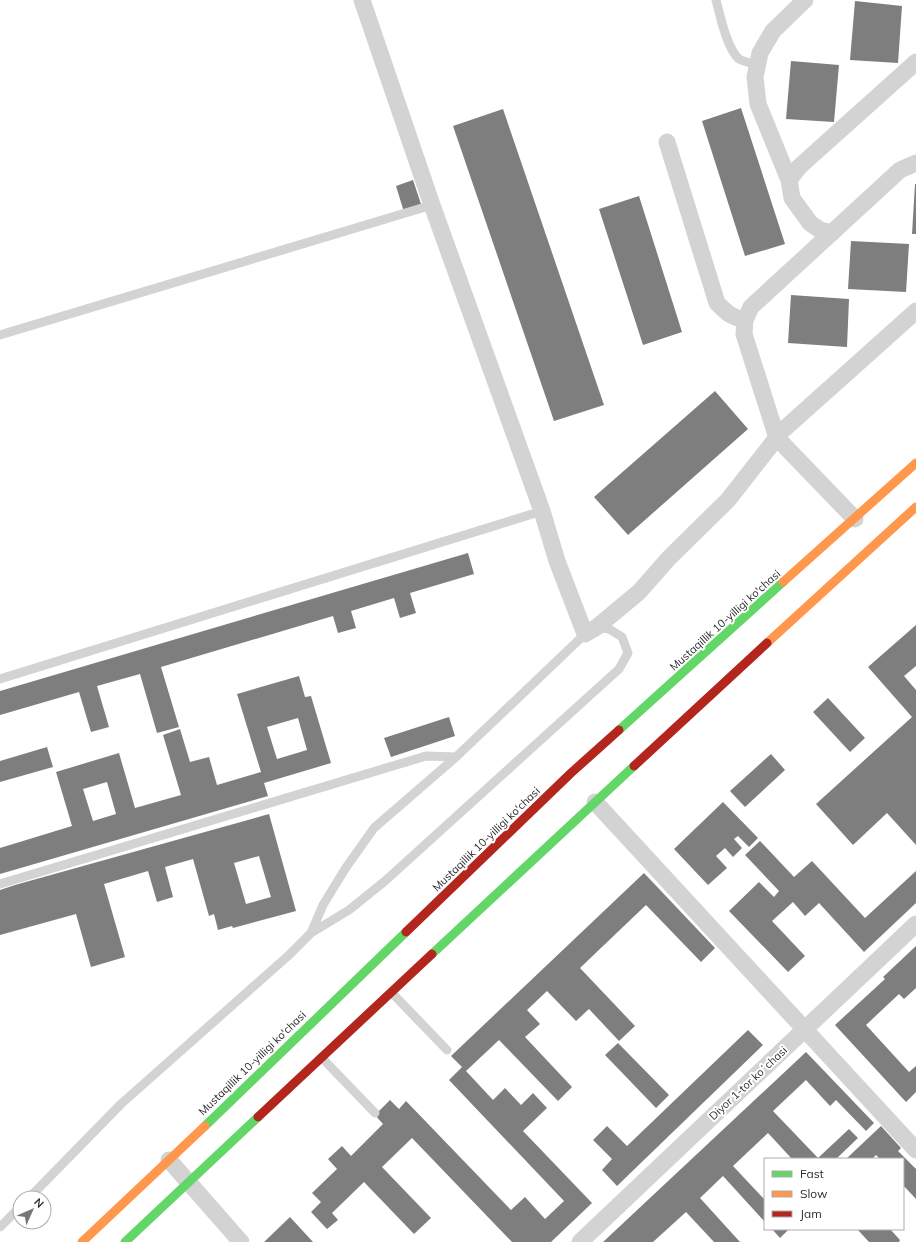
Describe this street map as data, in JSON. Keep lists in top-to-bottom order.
{
  "streets": {
    "main road": ["Mustaqillik 10-yilligi ko'chasi"],
    "street": ["Diyor 1-tor koʻchasi"]
  },
  "legend": ["Fast", "Slow", "Jam"],
  "north": "top right"
}
